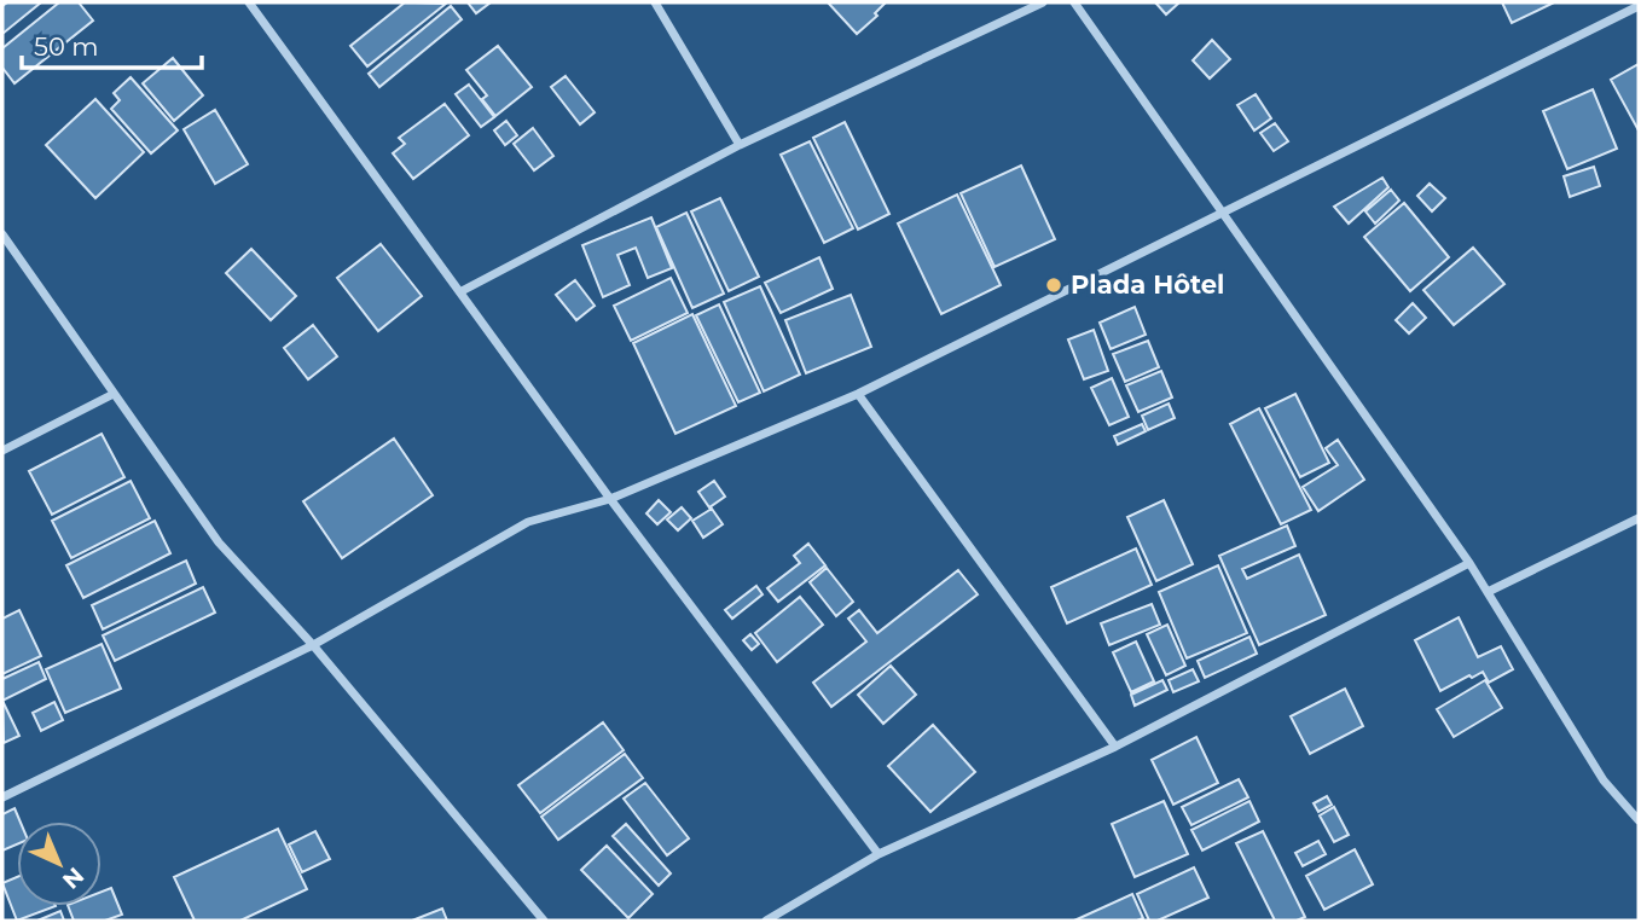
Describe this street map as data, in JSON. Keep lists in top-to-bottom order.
{
  "places": ["Plada Hôtel"],
  "scale_bar": "50 m",
  "north": "bottom right"
}
